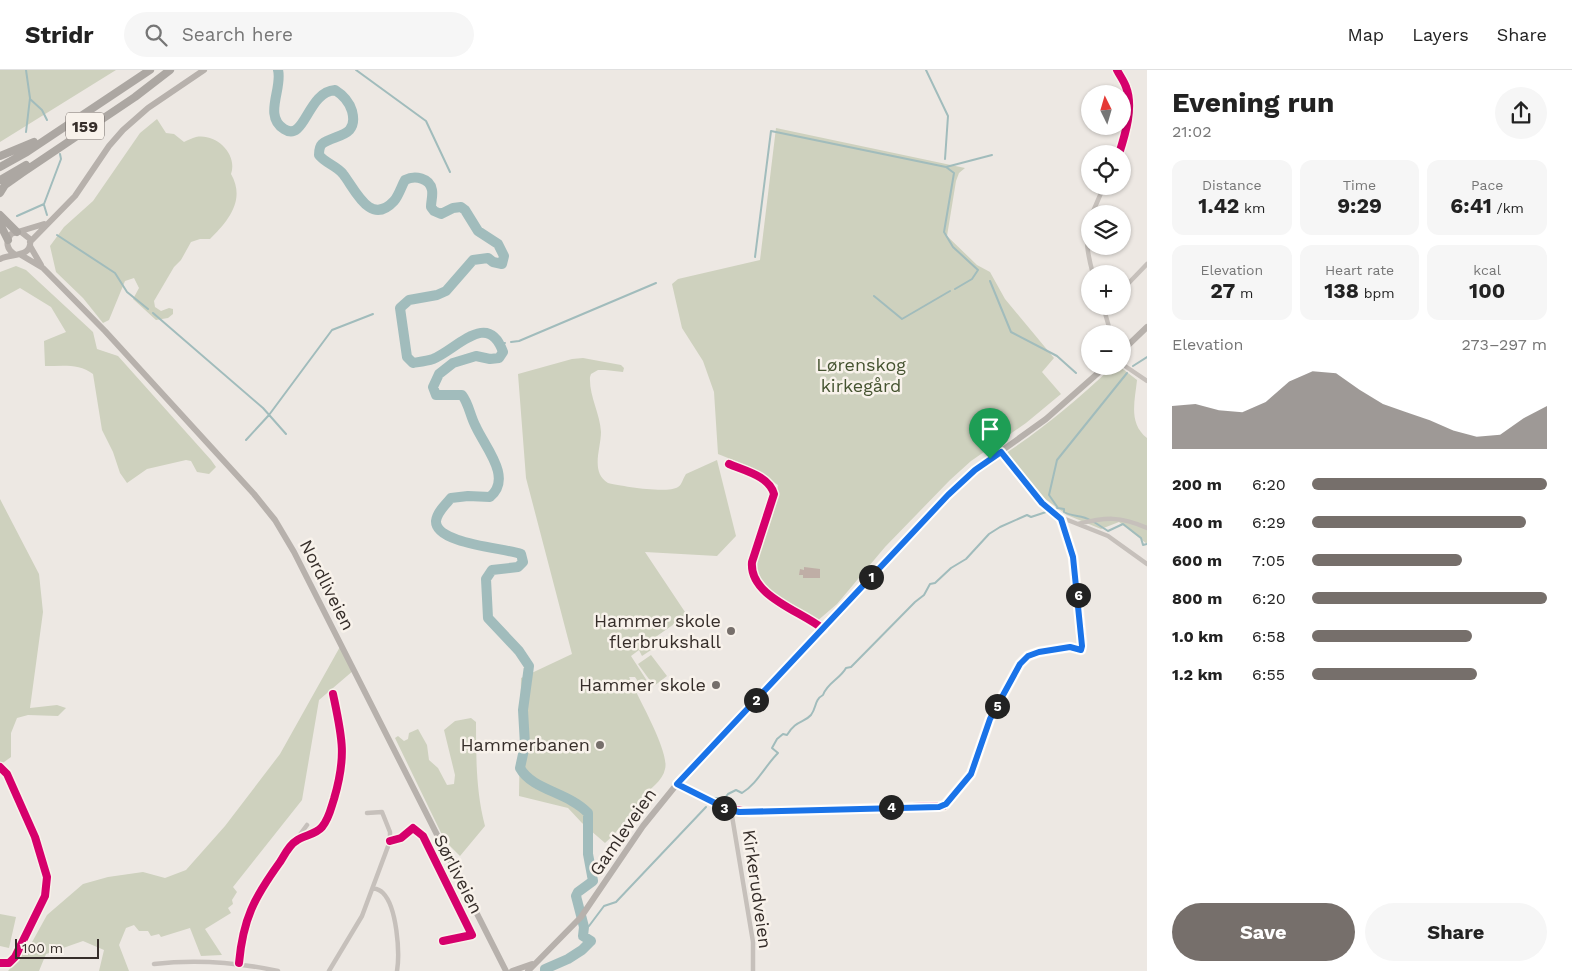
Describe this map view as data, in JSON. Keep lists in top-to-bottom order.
{
  "streets": {
    "highway": ["159"],
    "main road": ["Nordliveien", "Gamleveien"],
    "street": ["Sørliveien", "Kirkerudveien"]
  },
  "crossings": [
    ["Gamleveien", "Kirkerudveien"]
  ],
  "parks": ["Lørenskog kirkegård"],
  "places": ["Hammer skole flerbrukshall", "Hammer skole", "Hammerbanen"],
  "scale_bar": "100 m",
  "north": "top",
  "page": {
    "header": "Stridr",
    "search": "Search here",
    "nav": ["Map", "Layers", "Share"],
    "heading": ["Evening run", "21:02"],
    "map_buttons": ["+", "−"],
    "stats": [
      ["Distance", "1.42 km"],
      ["Time", "9:29"],
      ["Pace", "6:41 /km"],
      ["Elevation", "27 m"],
      ["Heart rate", "138 bpm"],
      ["kcal", "100"]
    ],
    "chart": ["Elevation", "273–297 m"],
    "list": [
      {
        "name": "200 m",
        "note": "6:20"
      },
      {
        "name": "400 m",
        "note": "6:29"
      },
      {
        "name": "600 m",
        "note": "7:05"
      },
      {
        "name": "800 m",
        "note": "6:20"
      },
      {
        "name": "1.0 km",
        "note": "6:58"
      },
      {
        "name": "1.2 km",
        "note": "6:55"
      }
    ],
    "pins": [
      "1",
      "6",
      "2",
      "5",
      "4",
      "3"
    ],
    "buttons": ["Save", "Share"],
    "scale": "100 m"
  }
}
